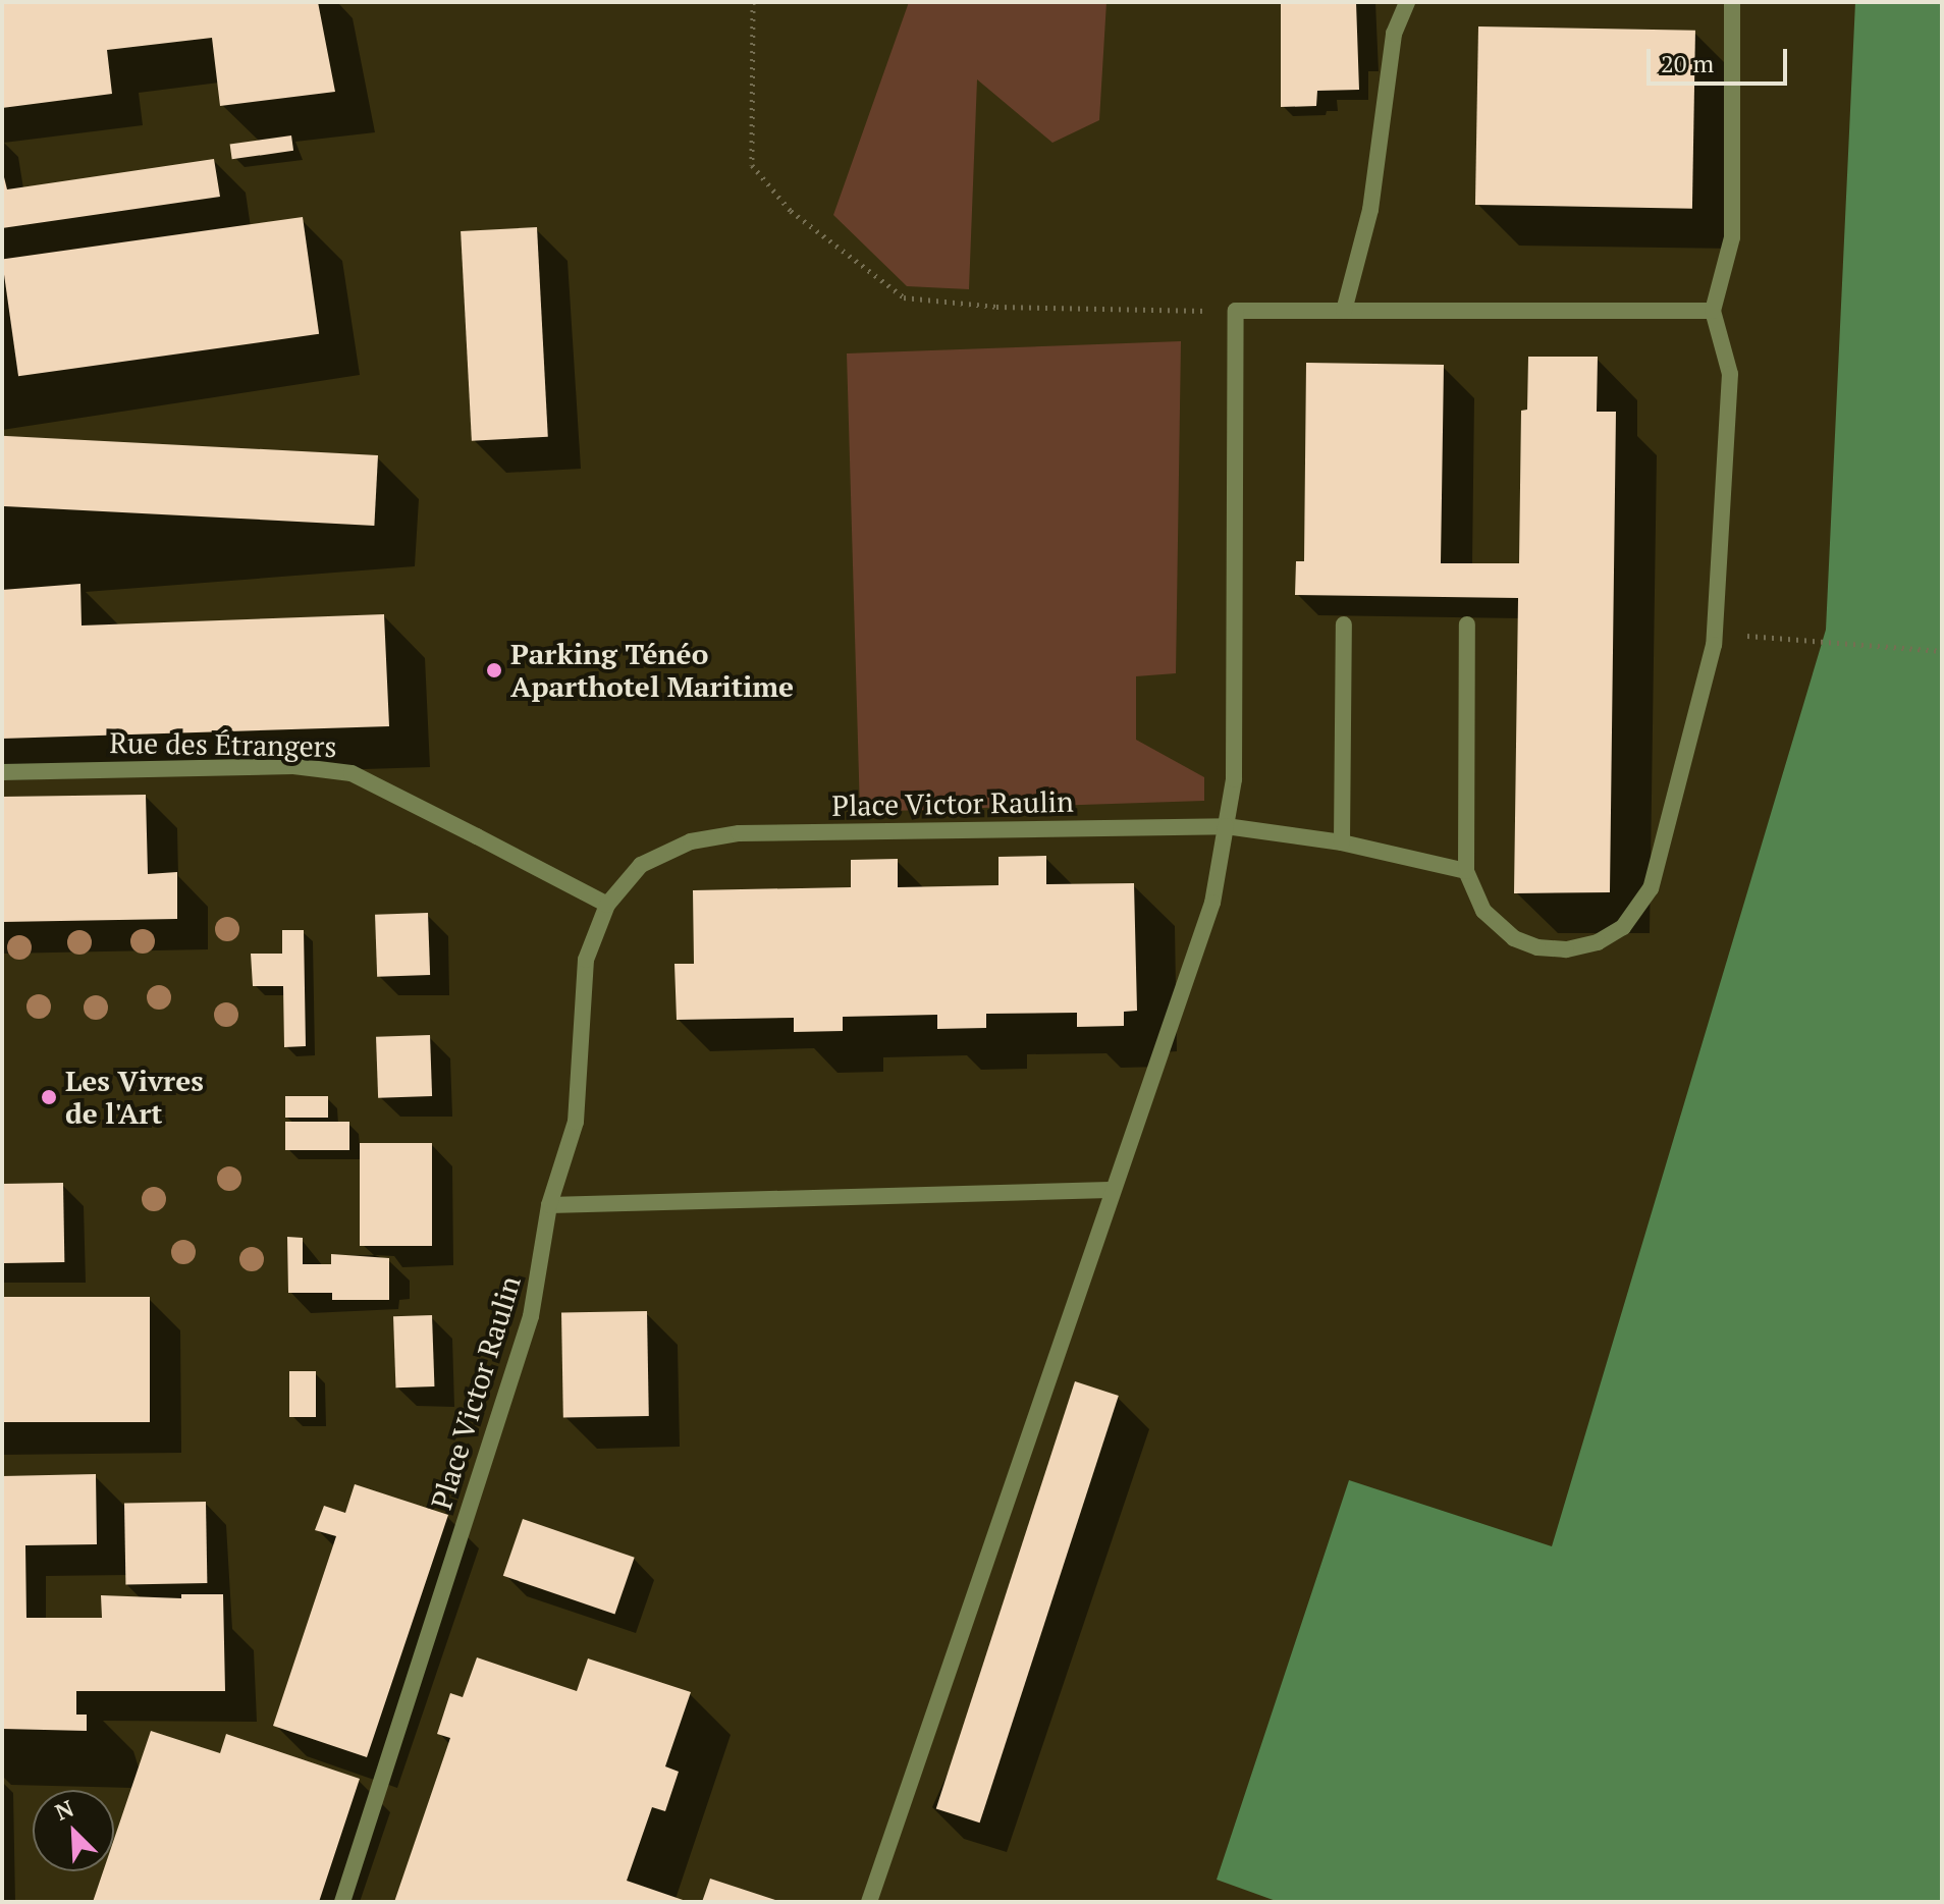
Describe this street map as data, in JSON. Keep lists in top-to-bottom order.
{
  "streets": {
    "street": ["Rue des Étrangers", "Place Victor Raulin"]
  },
  "crossings": [
    ["Rue des Étrangers", "Place Victor Raulin"]
  ],
  "places": ["Parking Ténéo Aparthotel Maritime", "Les Vivres de l'Art"],
  "scale_bar": "20 m",
  "north": "top left"
}
